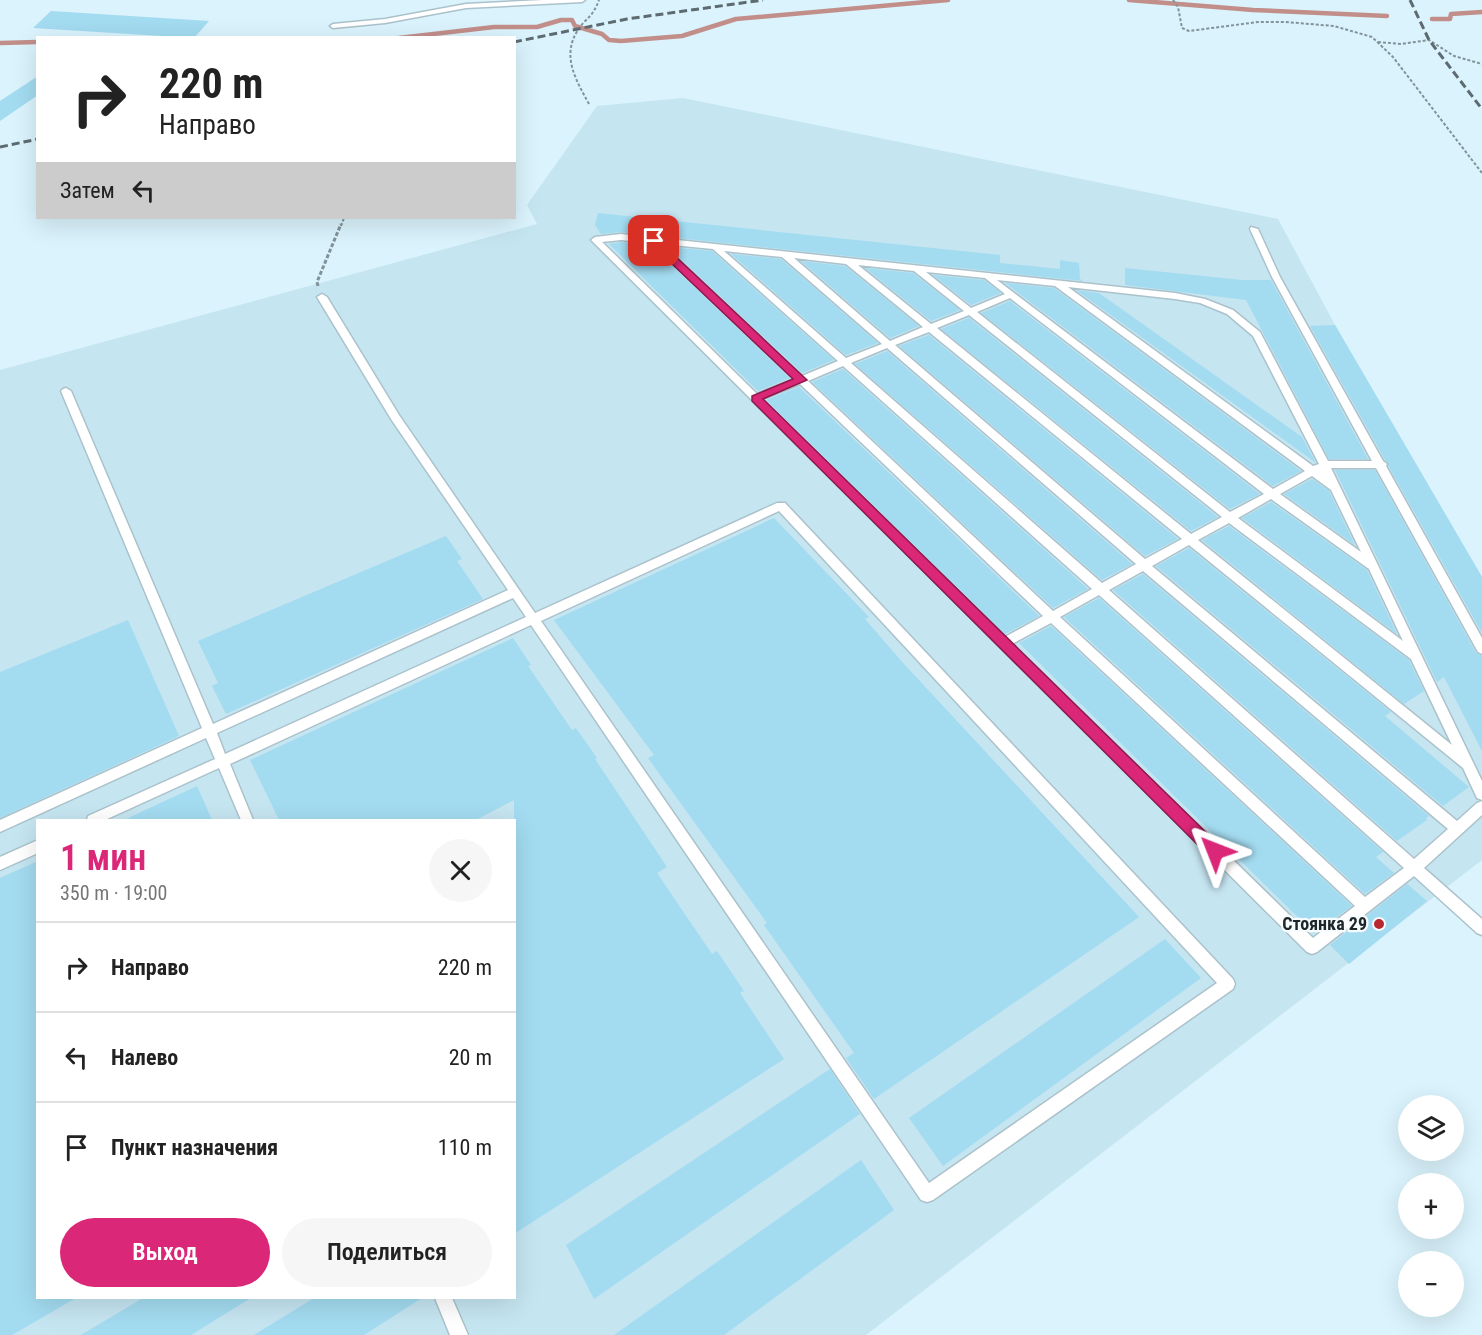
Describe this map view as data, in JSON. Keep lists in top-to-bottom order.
{
  "places": ["Стоянка 29"],
  "page": {
    "turn": ["220 m", "Направо"],
    "then": "Затем",
    "heading": ["1 мин", "350 m · 19:00"],
    "list": [
      {
        "name": "Направо",
        "value": "220 m"
      },
      {
        "name": "Налево",
        "value": "20 m"
      },
      {
        "name": "Пункт назначения",
        "value": "110 m"
      }
    ],
    "map_buttons": ["+", "−"],
    "buttons": ["Выход", "Поделиться"]
  }
}
